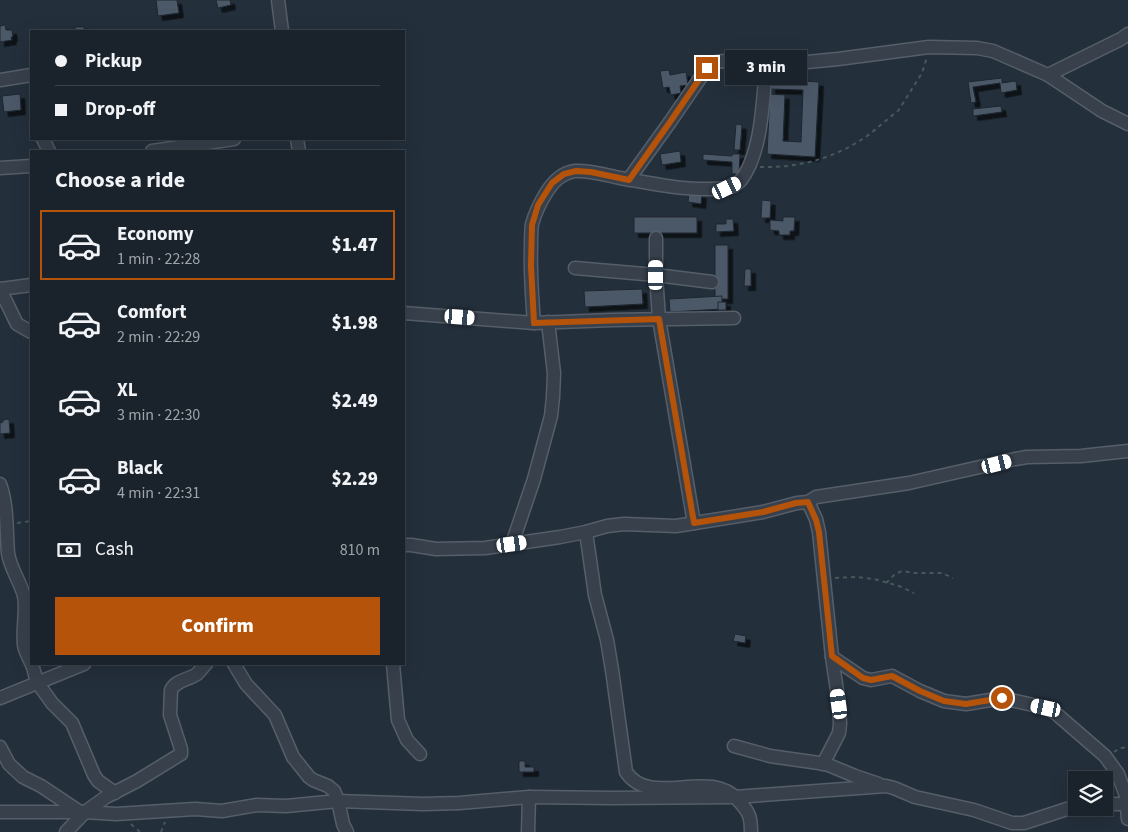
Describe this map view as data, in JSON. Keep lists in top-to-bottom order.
{
  "page": {
    "banner": ["Pickup", "Drop-off"],
    "bubble": "3 min",
    "heading": "Choose a ride",
    "list": [
      {
        "name": "Economy",
        "note": "1 min · 22:28",
        "value": "$1.47"
      },
      {
        "name": "Comfort",
        "note": "2 min · 22:29",
        "value": "$1.98"
      },
      {
        "name": "XL",
        "note": "3 min · 22:30",
        "value": "$2.49"
      },
      {
        "name": "Black",
        "note": "4 min · 22:31",
        "value": "$2.29"
      }
    ],
    "pay": ["Cash", "810 m"],
    "buttons": "Confirm"
  }
}
